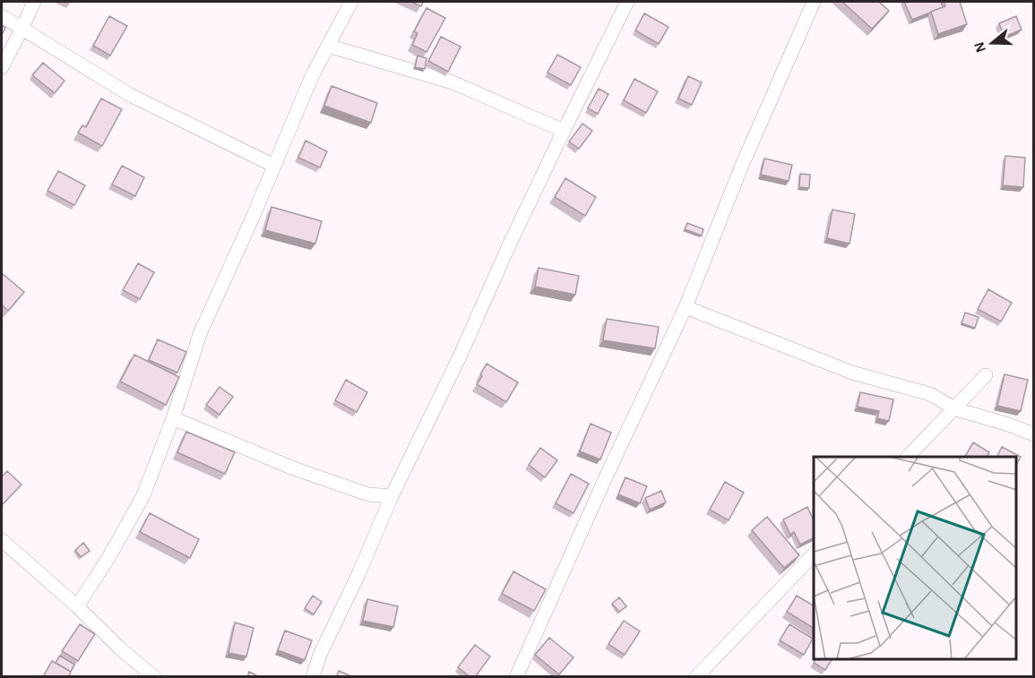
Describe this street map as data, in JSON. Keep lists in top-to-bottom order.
{
  "north": "left"
}
